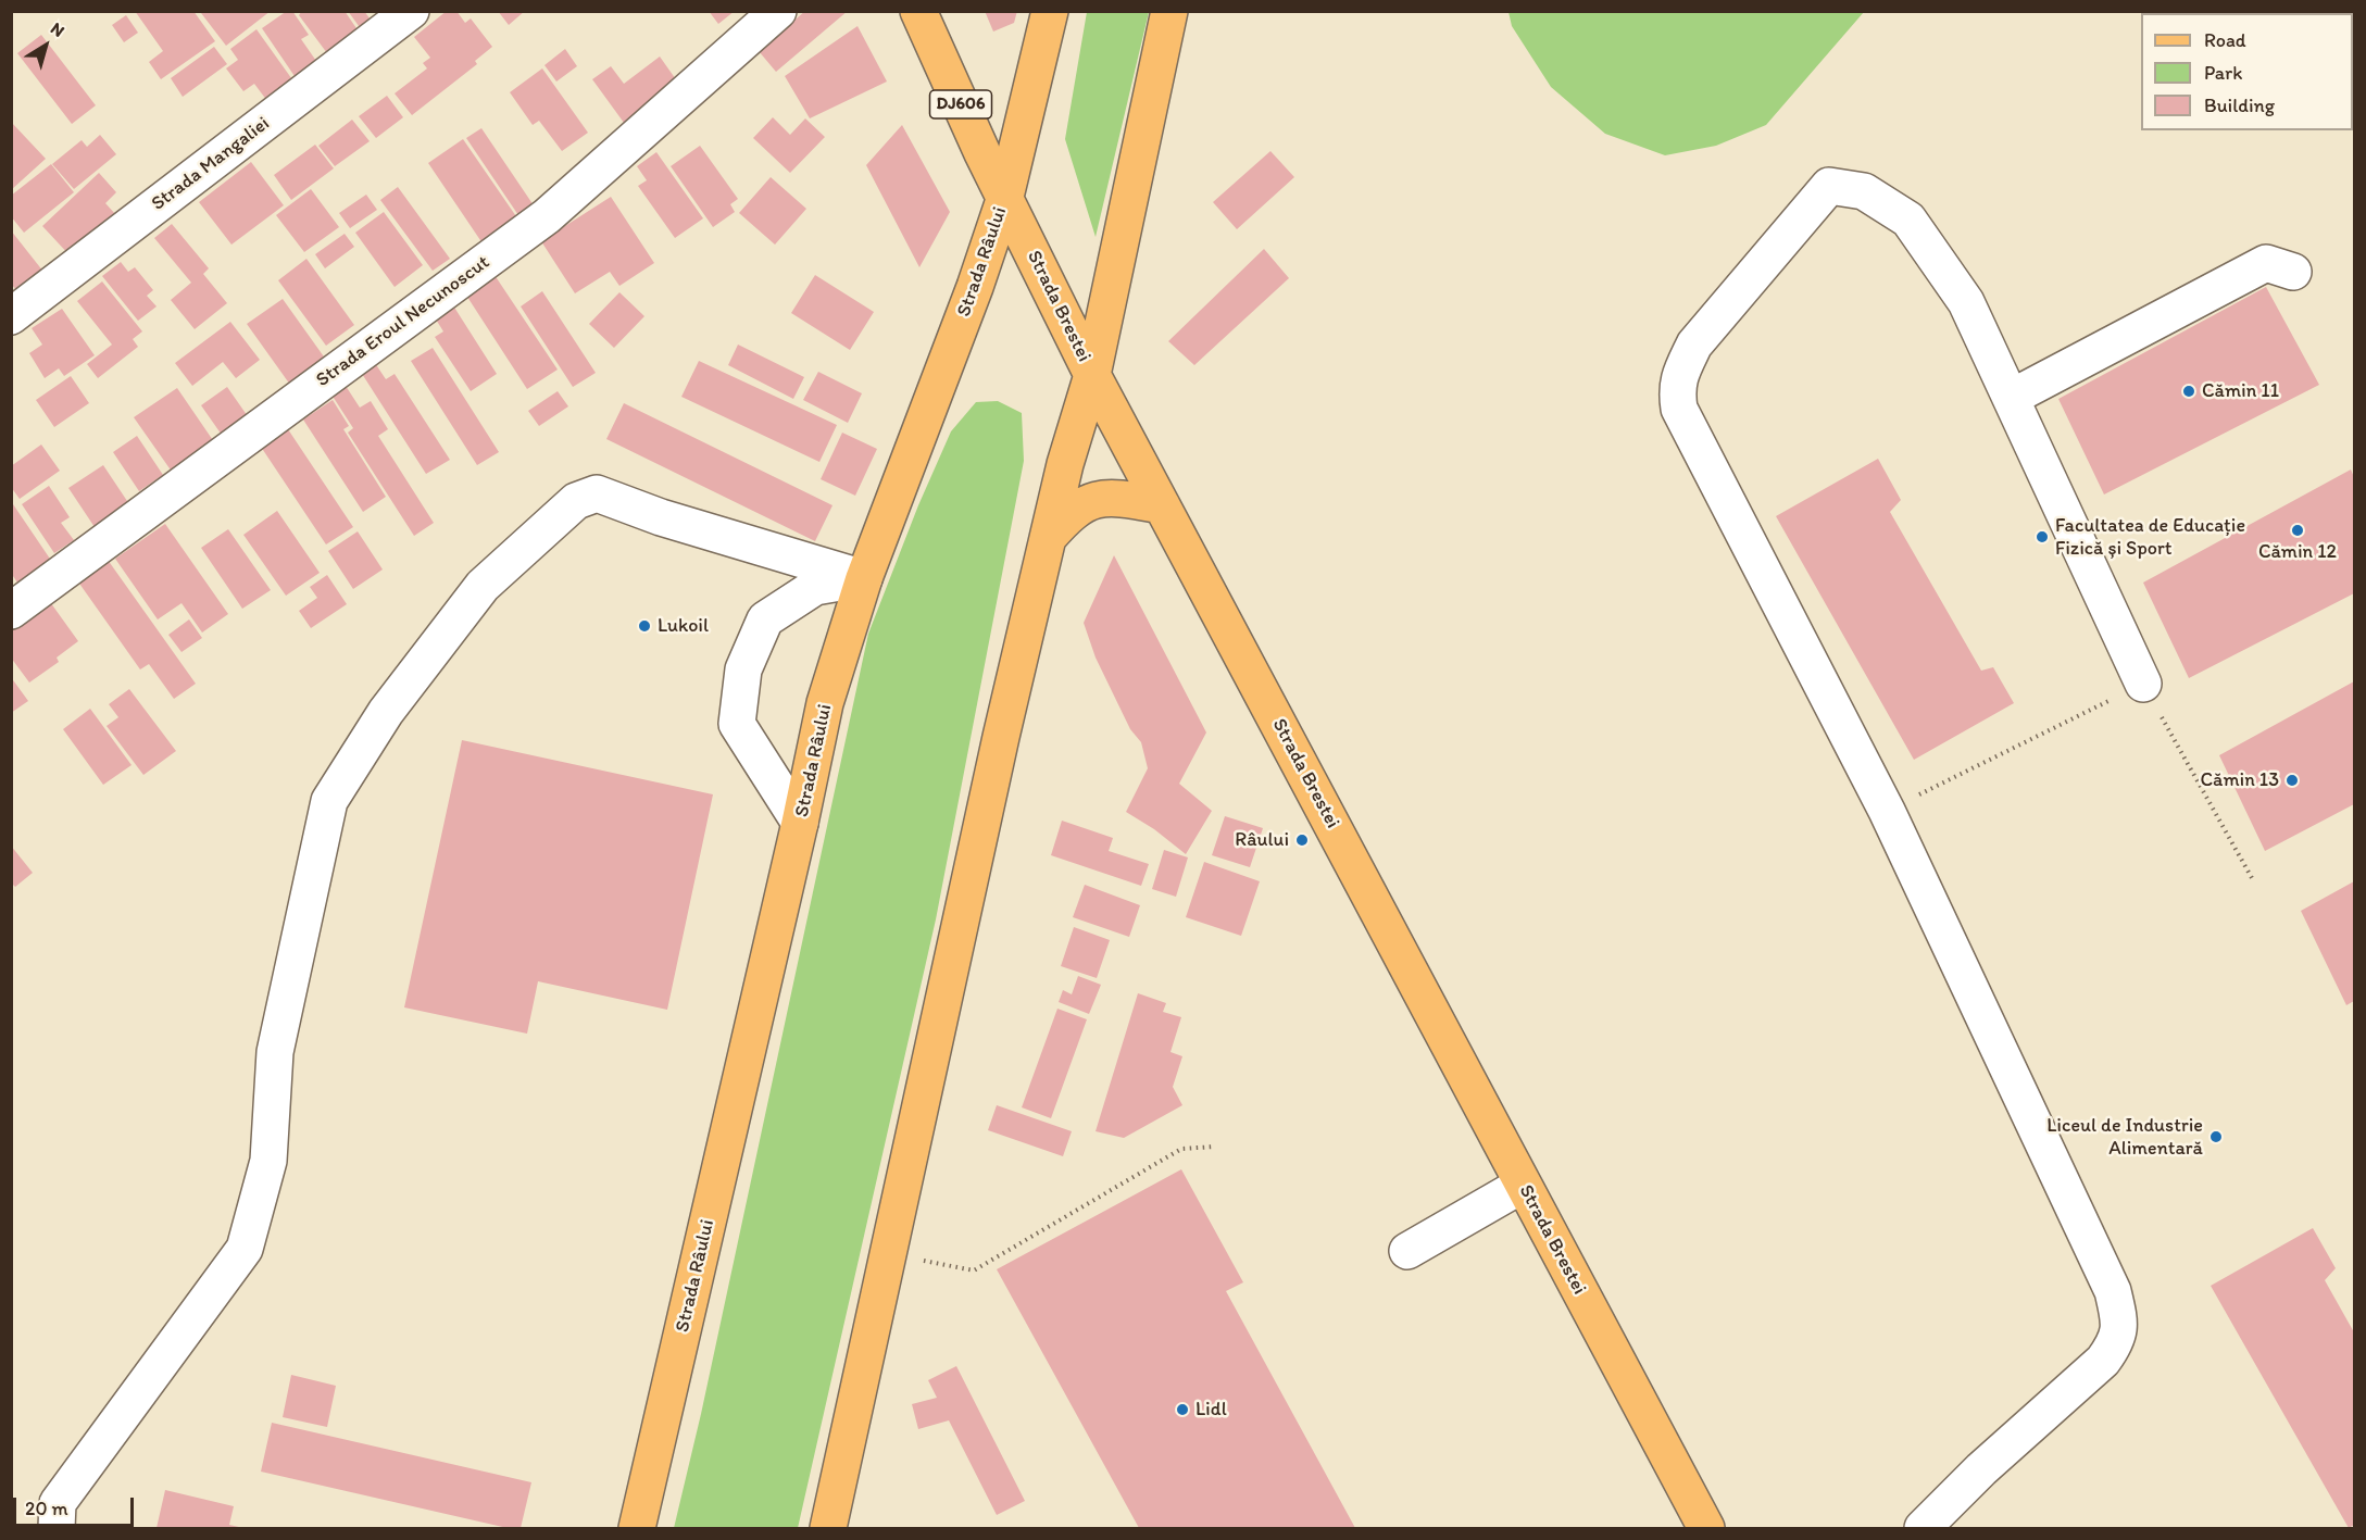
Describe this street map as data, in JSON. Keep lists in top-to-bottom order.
{
  "streets": {
    "main road": ["DJ606", "Strada Râului", "Strada Brestei"],
    "street": ["Strada Mangaliei", "Strada Eroul Necunoscut"]
  },
  "crossings": [
    ["Strada Râului", "Strada Brestei"]
  ],
  "places": [
    "Cămin 11",
    "Cămin 12",
    "Facultatea de Educație Fizică și Sport",
    "Lukoil",
    "Cămin 13",
    "Râului",
    "Liceul de Industrie Alimentară",
    "Lidl"
  ],
  "legend": ["Road", "Park", "Building"],
  "scale_bar": "20 m",
  "north": "top right"
}
